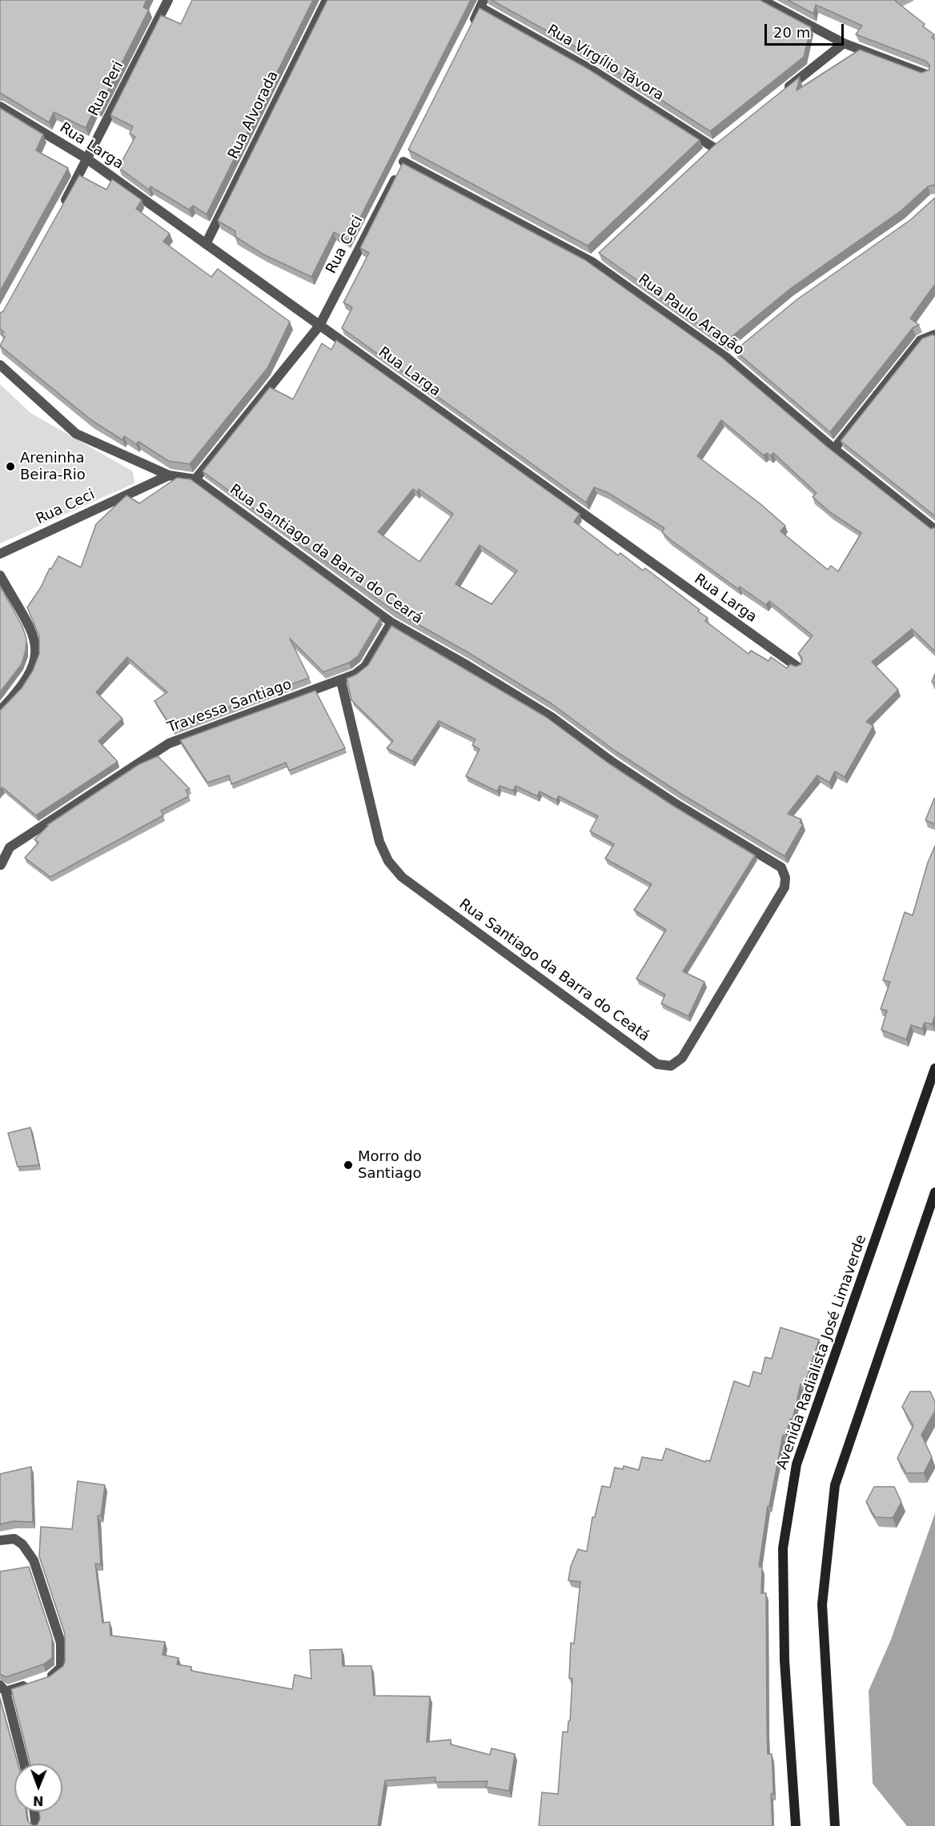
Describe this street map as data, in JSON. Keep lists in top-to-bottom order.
{
  "streets": {
    "main road": ["Avenida Radialista José Limaverde"],
    "street": [
      "Rua Virgílio Távora",
      "Rua Peri",
      "Rua Alvorada",
      "Rua Larga",
      "Rua Ceci",
      "Rua Paulo Aragão",
      "Rua Santiago da Barra do Ceará",
      "Travessa Santiago",
      "Rua Santiago da Barra do Ceatá"
    ]
  },
  "crossings": [
    ["Rua Peri", "Rua Larga"],
    ["Rua Alvorada", "Rua Larga"],
    ["Rua Larga", "Rua Ceci"],
    ["Rua Ceci", "Rua Paulo Aragão"],
    ["Rua Ceci", "Rua Santiago da Barra do Ceará"],
    ["Rua Santiago da Barra do Ceará", "Travessa Santiago"],
    ["Rua Santiago da Barra do Ceará", "Rua Santiago da Barra do Ceatá"],
    ["Travessa Santiago", "Rua Santiago da Barra do Ceatá"]
  ],
  "places": ["Areninha Beira-Rio", "Morro do Santiago"],
  "scale_bar": "20 m",
  "north": "bottom"
}
